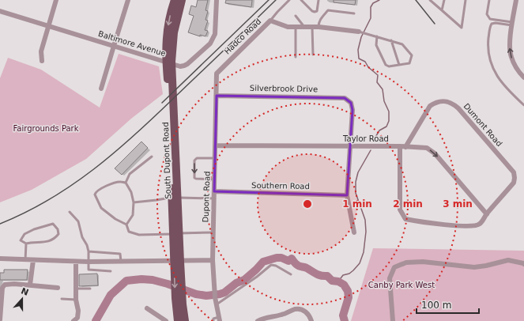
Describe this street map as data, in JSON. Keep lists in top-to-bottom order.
{
  "streets": {
    "main road": ["South Dupont Road"],
    "street": [
      "Hadco Road",
      "Baltimore Avenue",
      "Silverbrook Drive",
      "Dumont Road",
      "Taylor Road",
      "Southern Road",
      "Dupont Road"
    ]
  },
  "crossings": [
    ["Hadco Road", "Dupont Road"],
    ["Silverbrook Drive", "Taylor Road"],
    ["Silverbrook Drive", "Dupont Road"],
    ["Dumont Road", "Taylor Road"],
    ["Taylor Road", "Dupont Road"],
    ["Southern Road", "Dupont Road"]
  ],
  "one_way": ["Taylor Road"],
  "parks": ["Fairgrounds Park", "Canby Park West"],
  "scale_bar": "100 m",
  "north": "top",
  "rings": ["1 min", "2 min", "3 min"]
}
